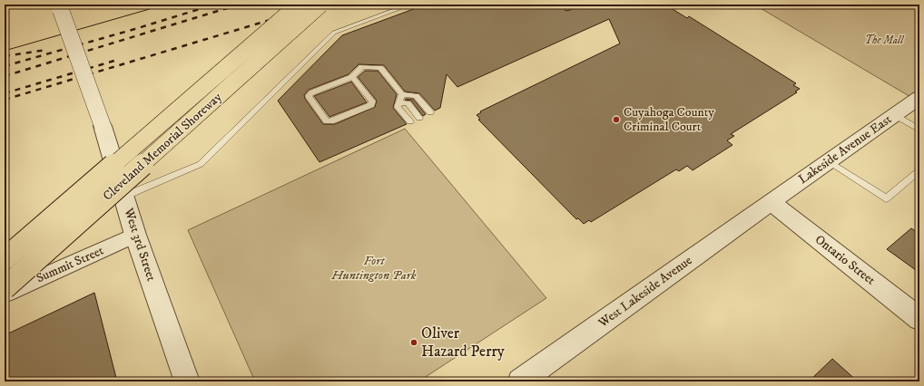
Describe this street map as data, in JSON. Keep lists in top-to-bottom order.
{
  "streets": {
    "highway": ["Cleveland Memorial Shoreway"],
    "street": [
      "Lakeside Avenue East",
      "West 3rd Street",
      "Ontario Street",
      "Summit Street",
      "West Lakeside Avenue"
    ]
  },
  "crossings": [
    ["Lakeside Avenue East", "Ontario Street"],
    ["Lakeside Avenue East", "West Lakeside Avenue"],
    ["West 3rd Street", "Summit Street"],
    ["Ontario Street", "West Lakeside Avenue"]
  ],
  "parks": ["The Mall", "Fort Huntington Park"],
  "places": ["Cuyahoga County Criminal Court", "Oliver Hazard Perry"]
}
